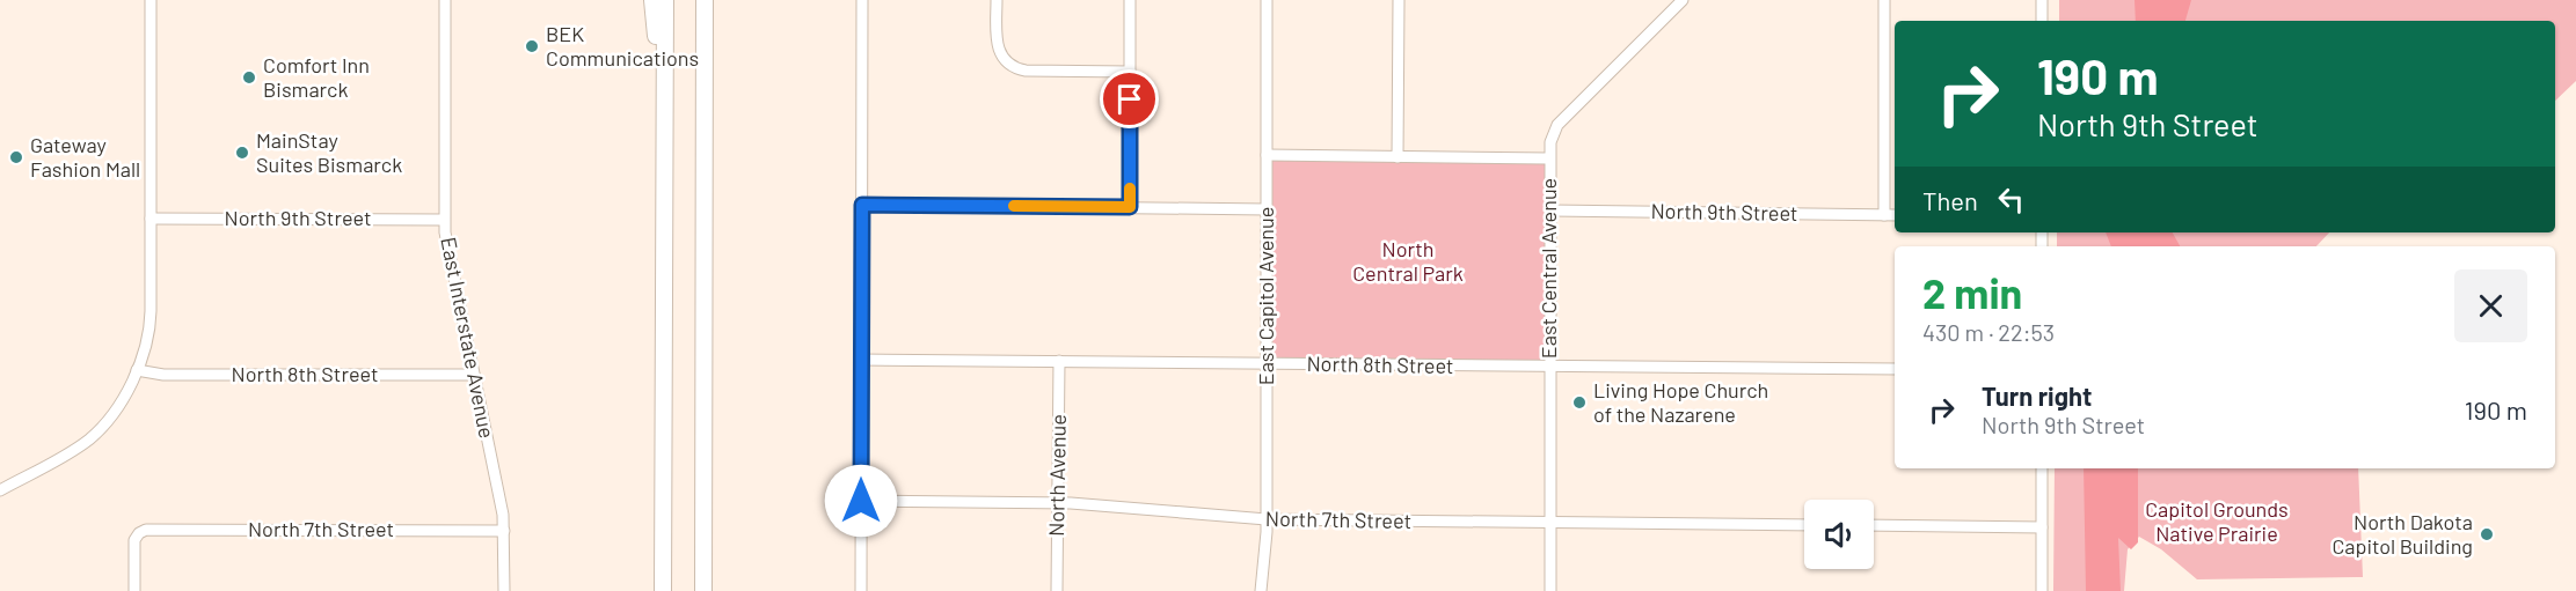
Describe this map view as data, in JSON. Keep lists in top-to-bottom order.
{
  "streets": {
    "street": [
      "North 9th Street",
      "East Central Avenue",
      "East Capitol Avenue",
      "East Interstate Avenue",
      "North 8th Street",
      "North Avenue",
      "North 7th Street"
    ]
  },
  "crossings": [
    ["North 9th Street", "East Central Avenue"],
    ["North 9th Street", "East Interstate Avenue"],
    ["East Central Avenue", "North 8th Street"],
    ["East Central Avenue", "North 7th Street"],
    ["East Capitol Avenue", "North 8th Street"],
    ["East Capitol Avenue", "North 7th Street"],
    ["East Interstate Avenue", "North 8th Street"],
    ["East Interstate Avenue", "North 7th Street"],
    ["North 8th Street", "North Avenue"],
    ["North Avenue", "North 7th Street"]
  ],
  "parks": ["North Central Park", "Capitol Grounds Native Prairie"],
  "places": [
    "BEK Communications",
    "Comfort Inn Bismarck",
    "MainStay Suites Bismarck",
    "Gateway Fashion Mall",
    "Living Hope Church of the Nazarene",
    "North Dakota Capitol Building"
  ],
  "page": {
    "turn": ["190 m", "North 9th Street"],
    "then": "Then",
    "heading": ["2 min", "430 m · 22:53"],
    "list": [
      {
        "name": "Turn right",
        "note": "North 9th Street",
        "value": "190 m"
      }
    ]
  }
}
